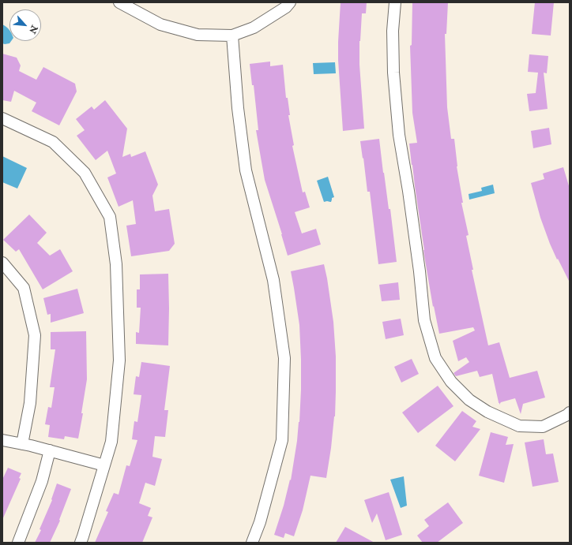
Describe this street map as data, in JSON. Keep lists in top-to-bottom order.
{
  "north": "bottom right"
}
